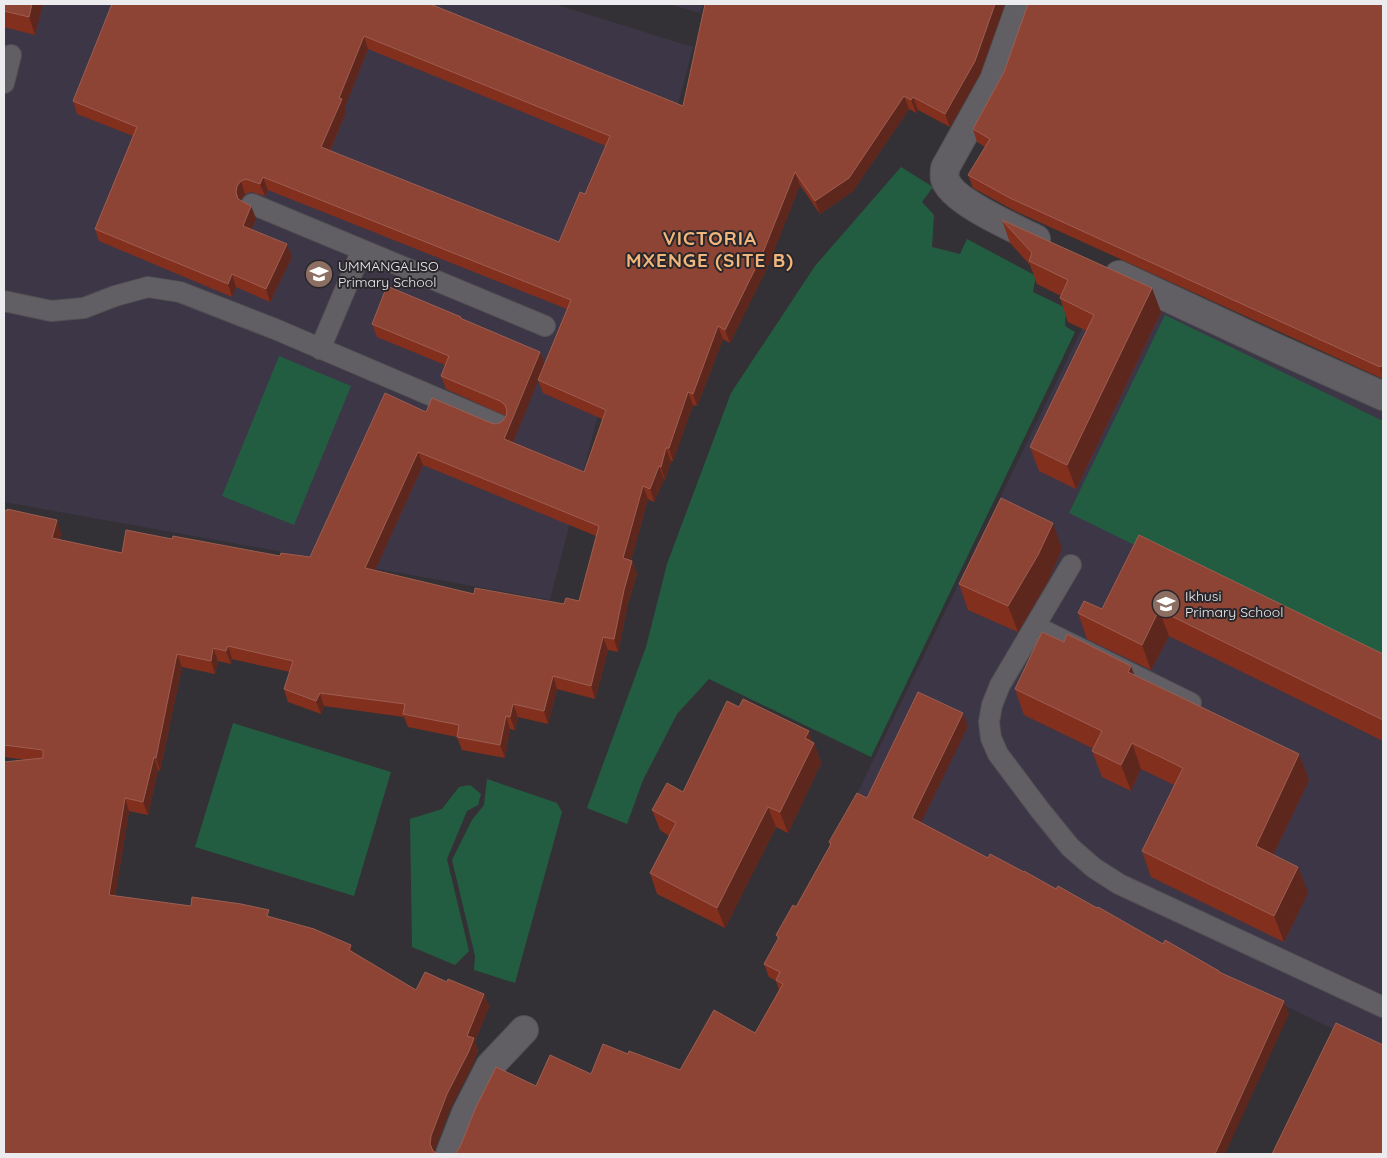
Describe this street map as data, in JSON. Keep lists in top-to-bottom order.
{
  "districts": ["VICTORIA MXENGE (SITE B)"],
  "places": {
    "school or university": ["UMMANGALISO Primary School", "Ikhusi Primary School"]
  }
}
